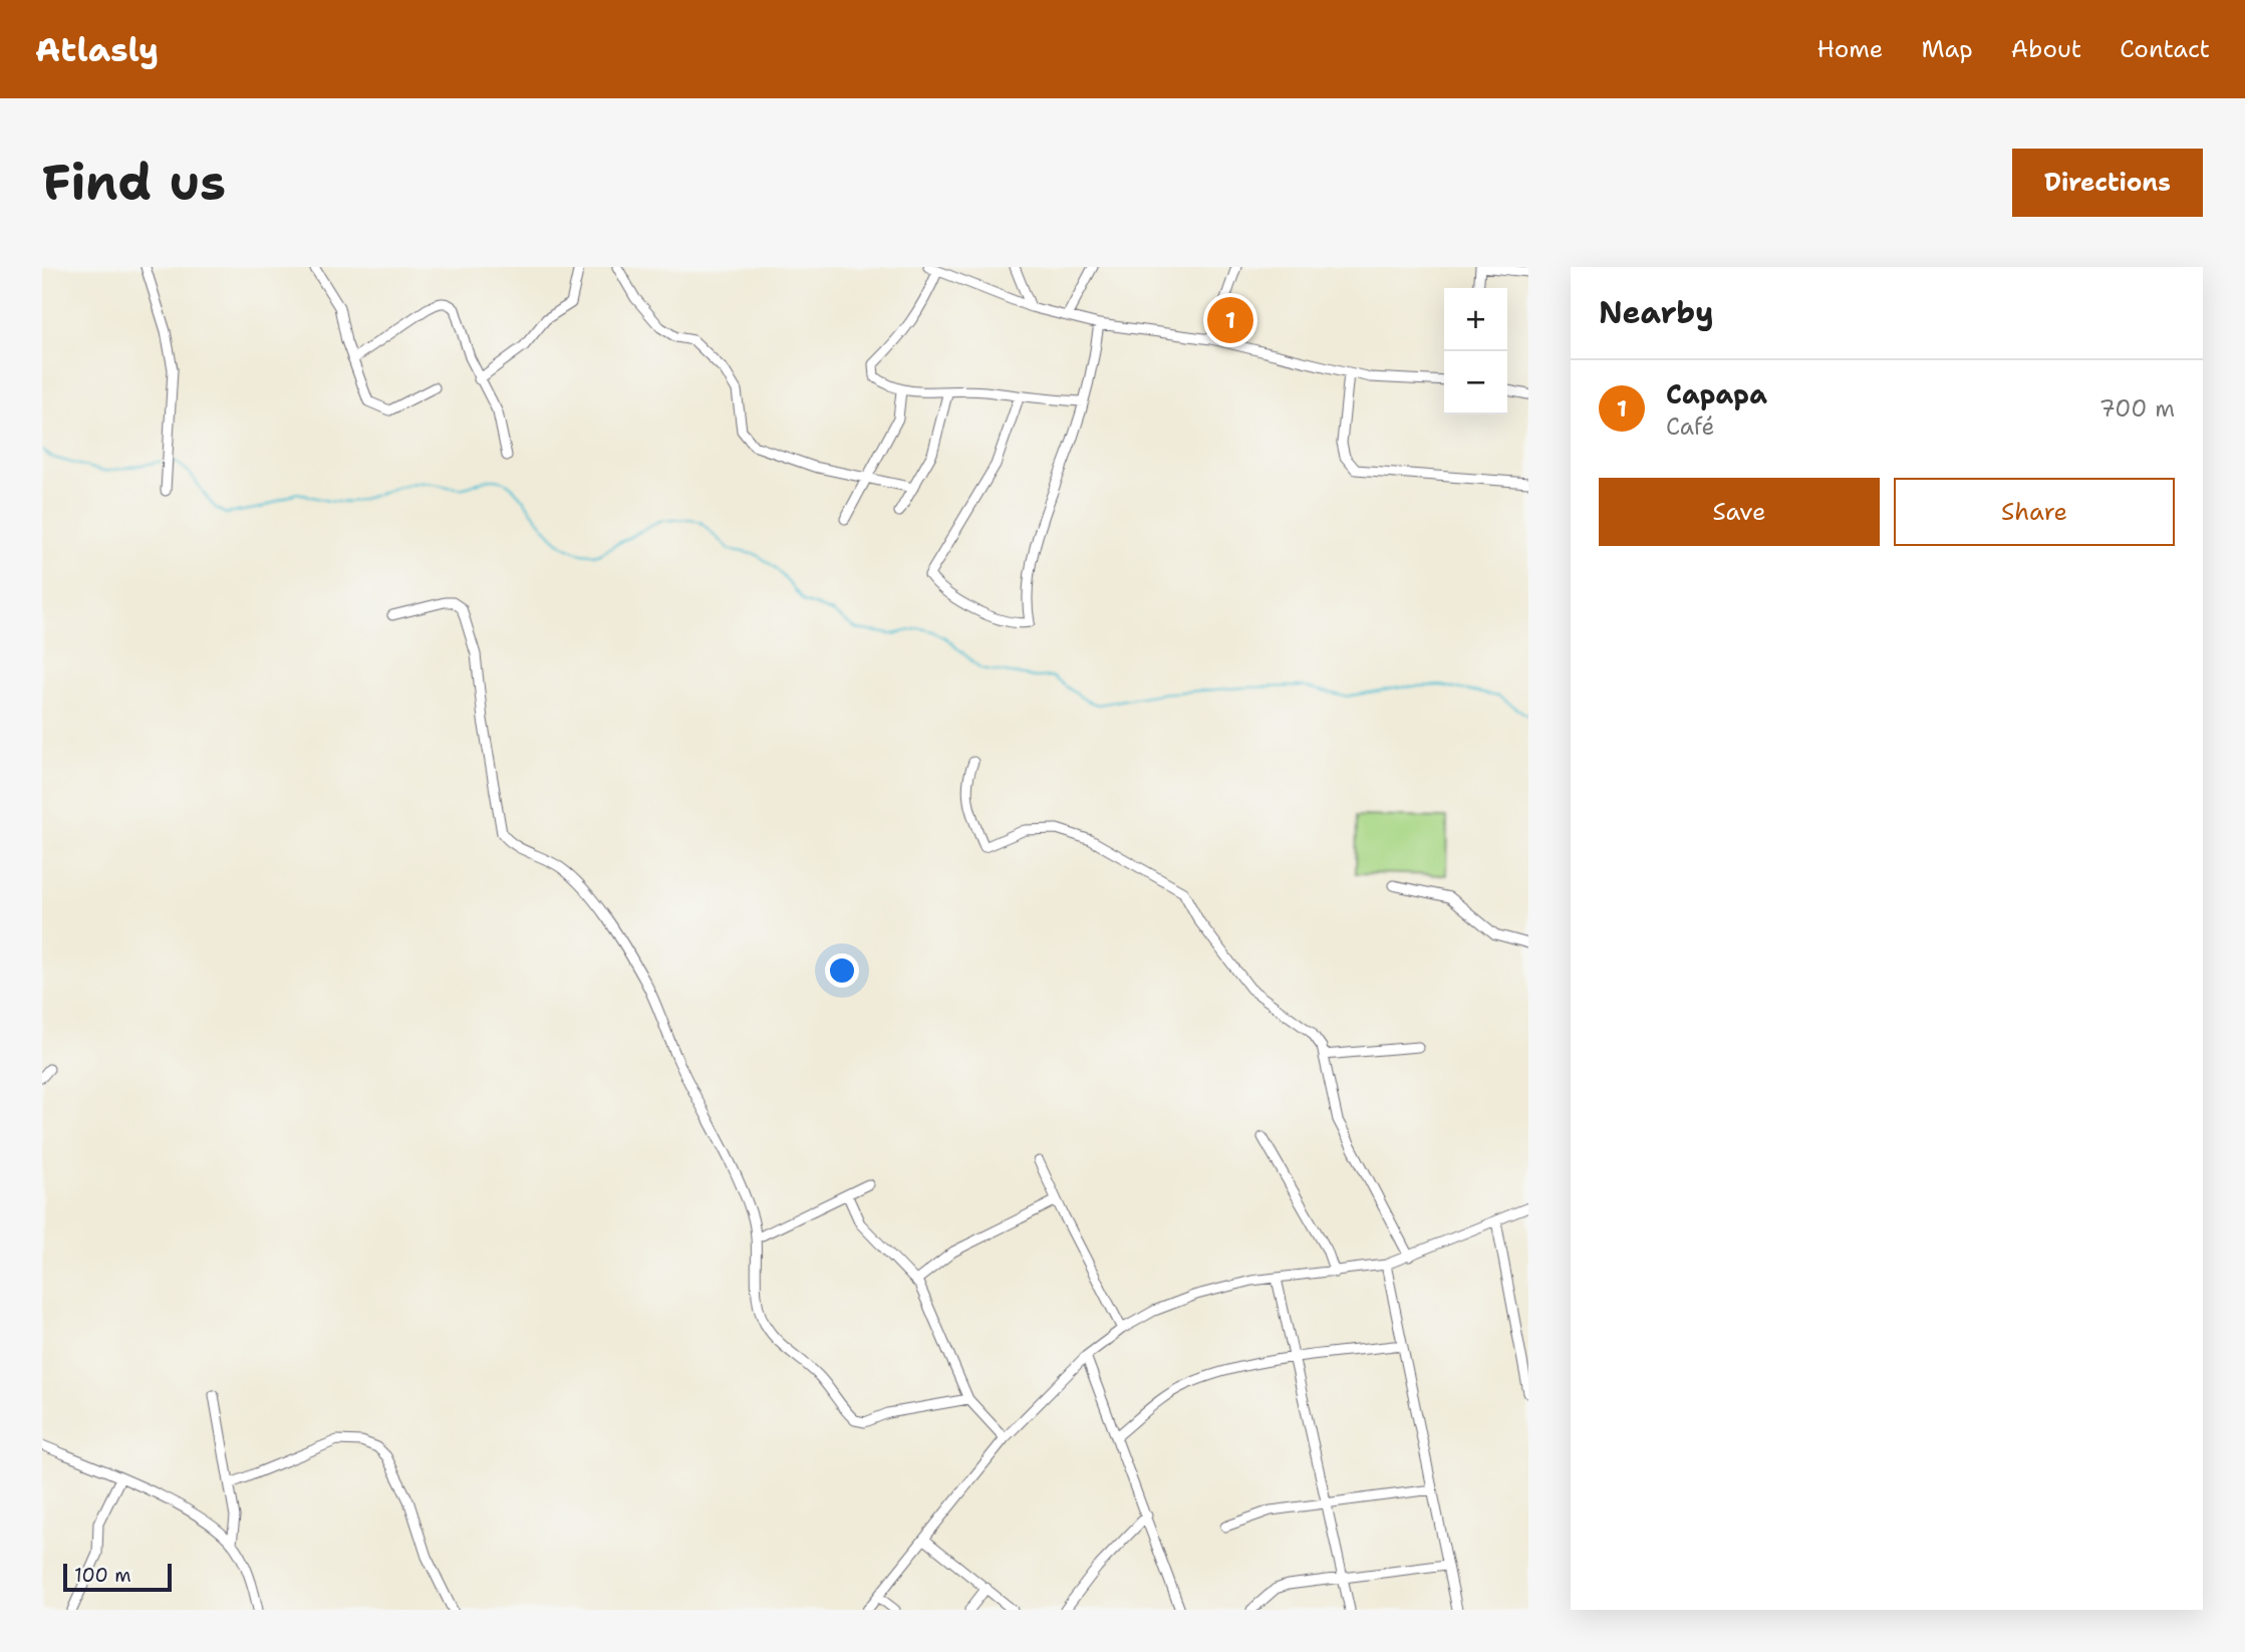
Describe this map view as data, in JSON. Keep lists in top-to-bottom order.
{
  "scale_bar": "100 m",
  "page": {
    "header": "Atlasly",
    "nav": [
      "Home",
      "Map",
      "About",
      "Contact"
    ],
    "buttons": [
      "Directions",
      ["Save", "Share"]
    ],
    "title": "Find us",
    "heading": "Nearby",
    "map_buttons": ["+", "−"],
    "pins": "1",
    "list": [
      {
        "mark": "1",
        "name": "Capapa",
        "note": "Café",
        "value": "700 m"
      }
    ],
    "scale": "100 m"
  }
}
